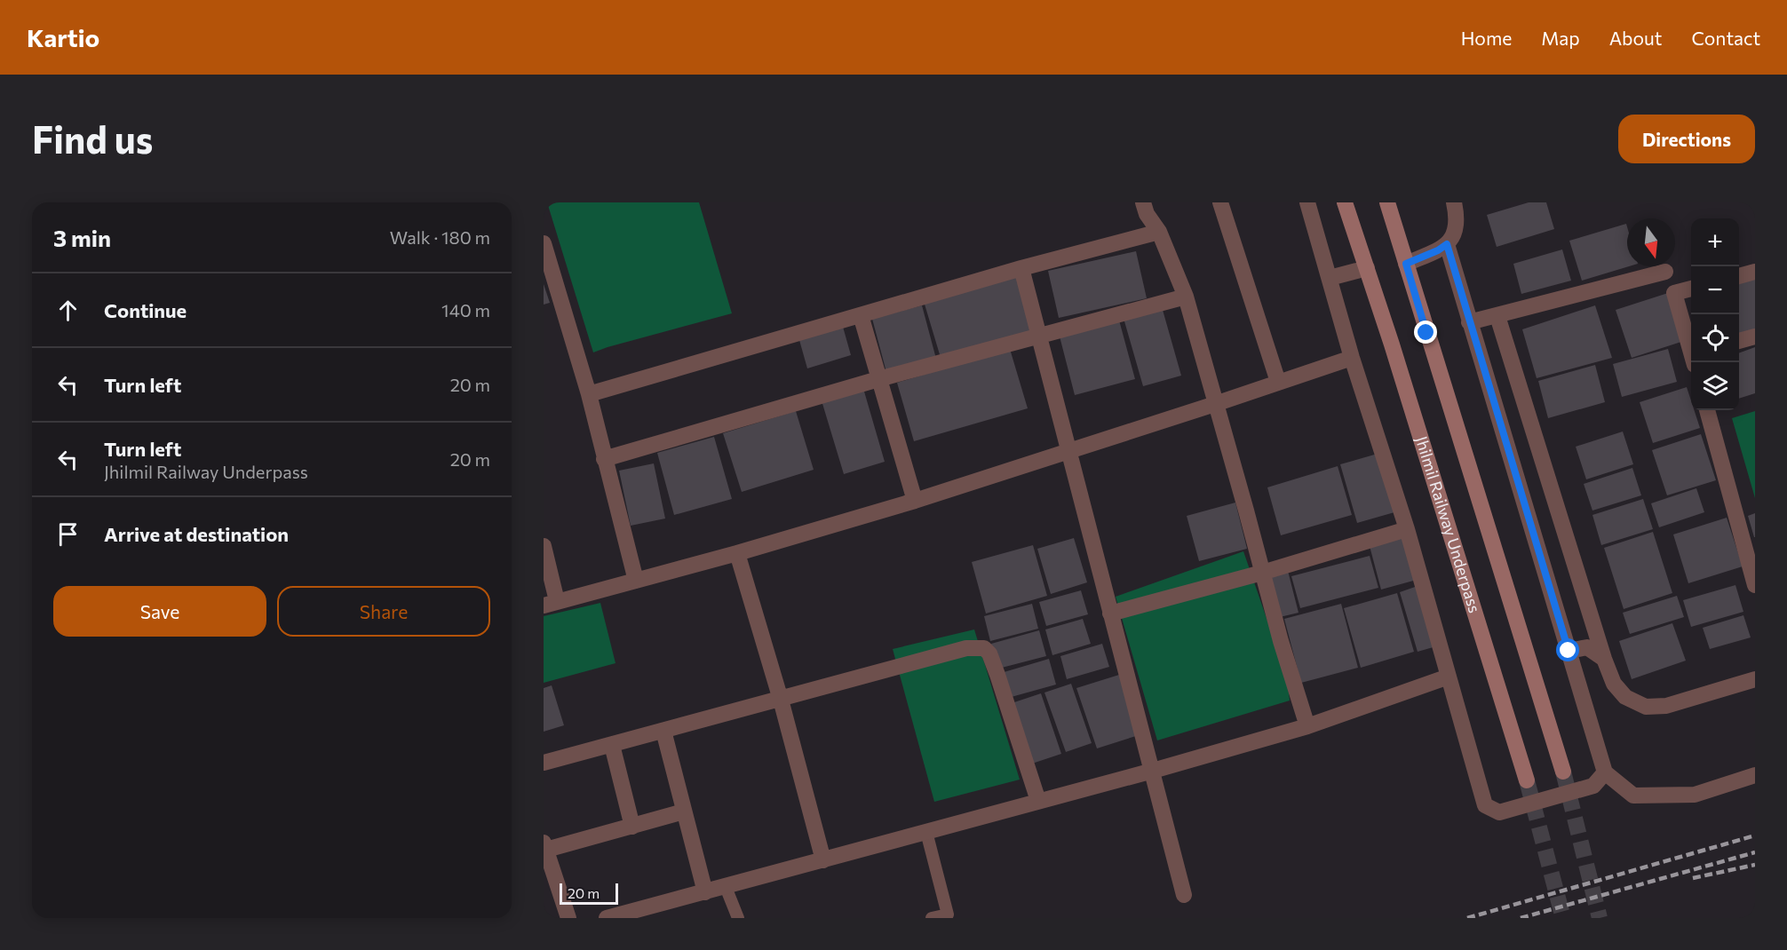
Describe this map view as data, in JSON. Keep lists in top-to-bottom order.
{
  "streets": {
    "main road": ["Jhilmil Railway Underpass"]
  },
  "scale_bar": "20 m",
  "north": "bottom",
  "page": {
    "header": "Kartio",
    "nav": [
      "Home",
      "Map",
      "About",
      "Contact"
    ],
    "buttons": [
      "Directions",
      ["Save", "Share"]
    ],
    "title": "Find us",
    "heading": ["3 min", "Walk · 180 m"],
    "map_buttons": ["+", "−"],
    "list": [
      ["Continue", "140 m"],
      ["Turn left", "20 m"],
      ["Turn left", "Jhilmil Railway Underpass", "20 m"],
      "Arrive at destination"
    ],
    "scale": "20 m"
  }
}
